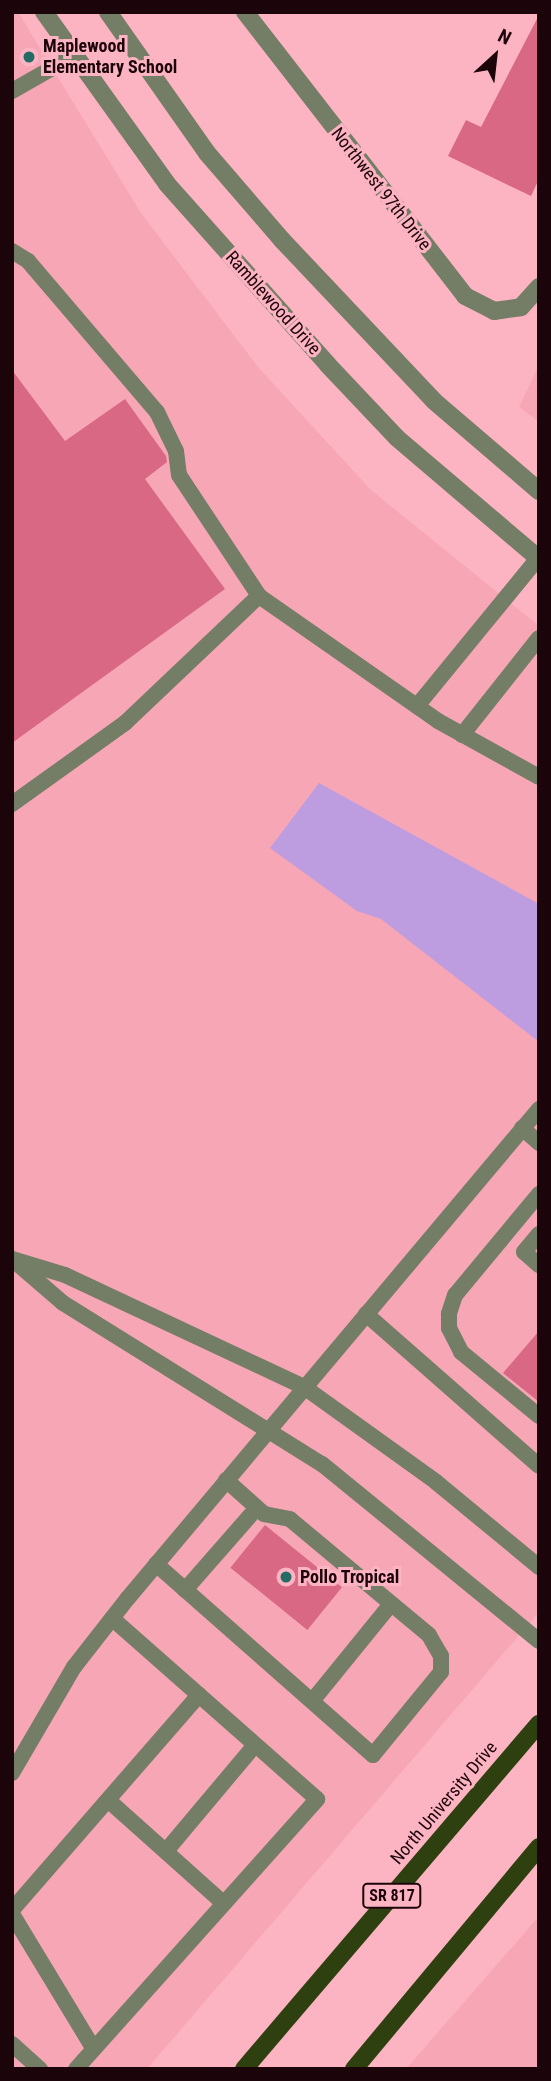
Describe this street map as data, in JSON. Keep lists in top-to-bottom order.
{
  "streets": {
    "main road": ["North University Drive", "SR 817"],
    "street": ["Northwest 97th Drive", "Ramblewood Drive"]
  },
  "places": ["Maplewood Elementary School", "Pollo Tropical"],
  "north": "top right"
}
